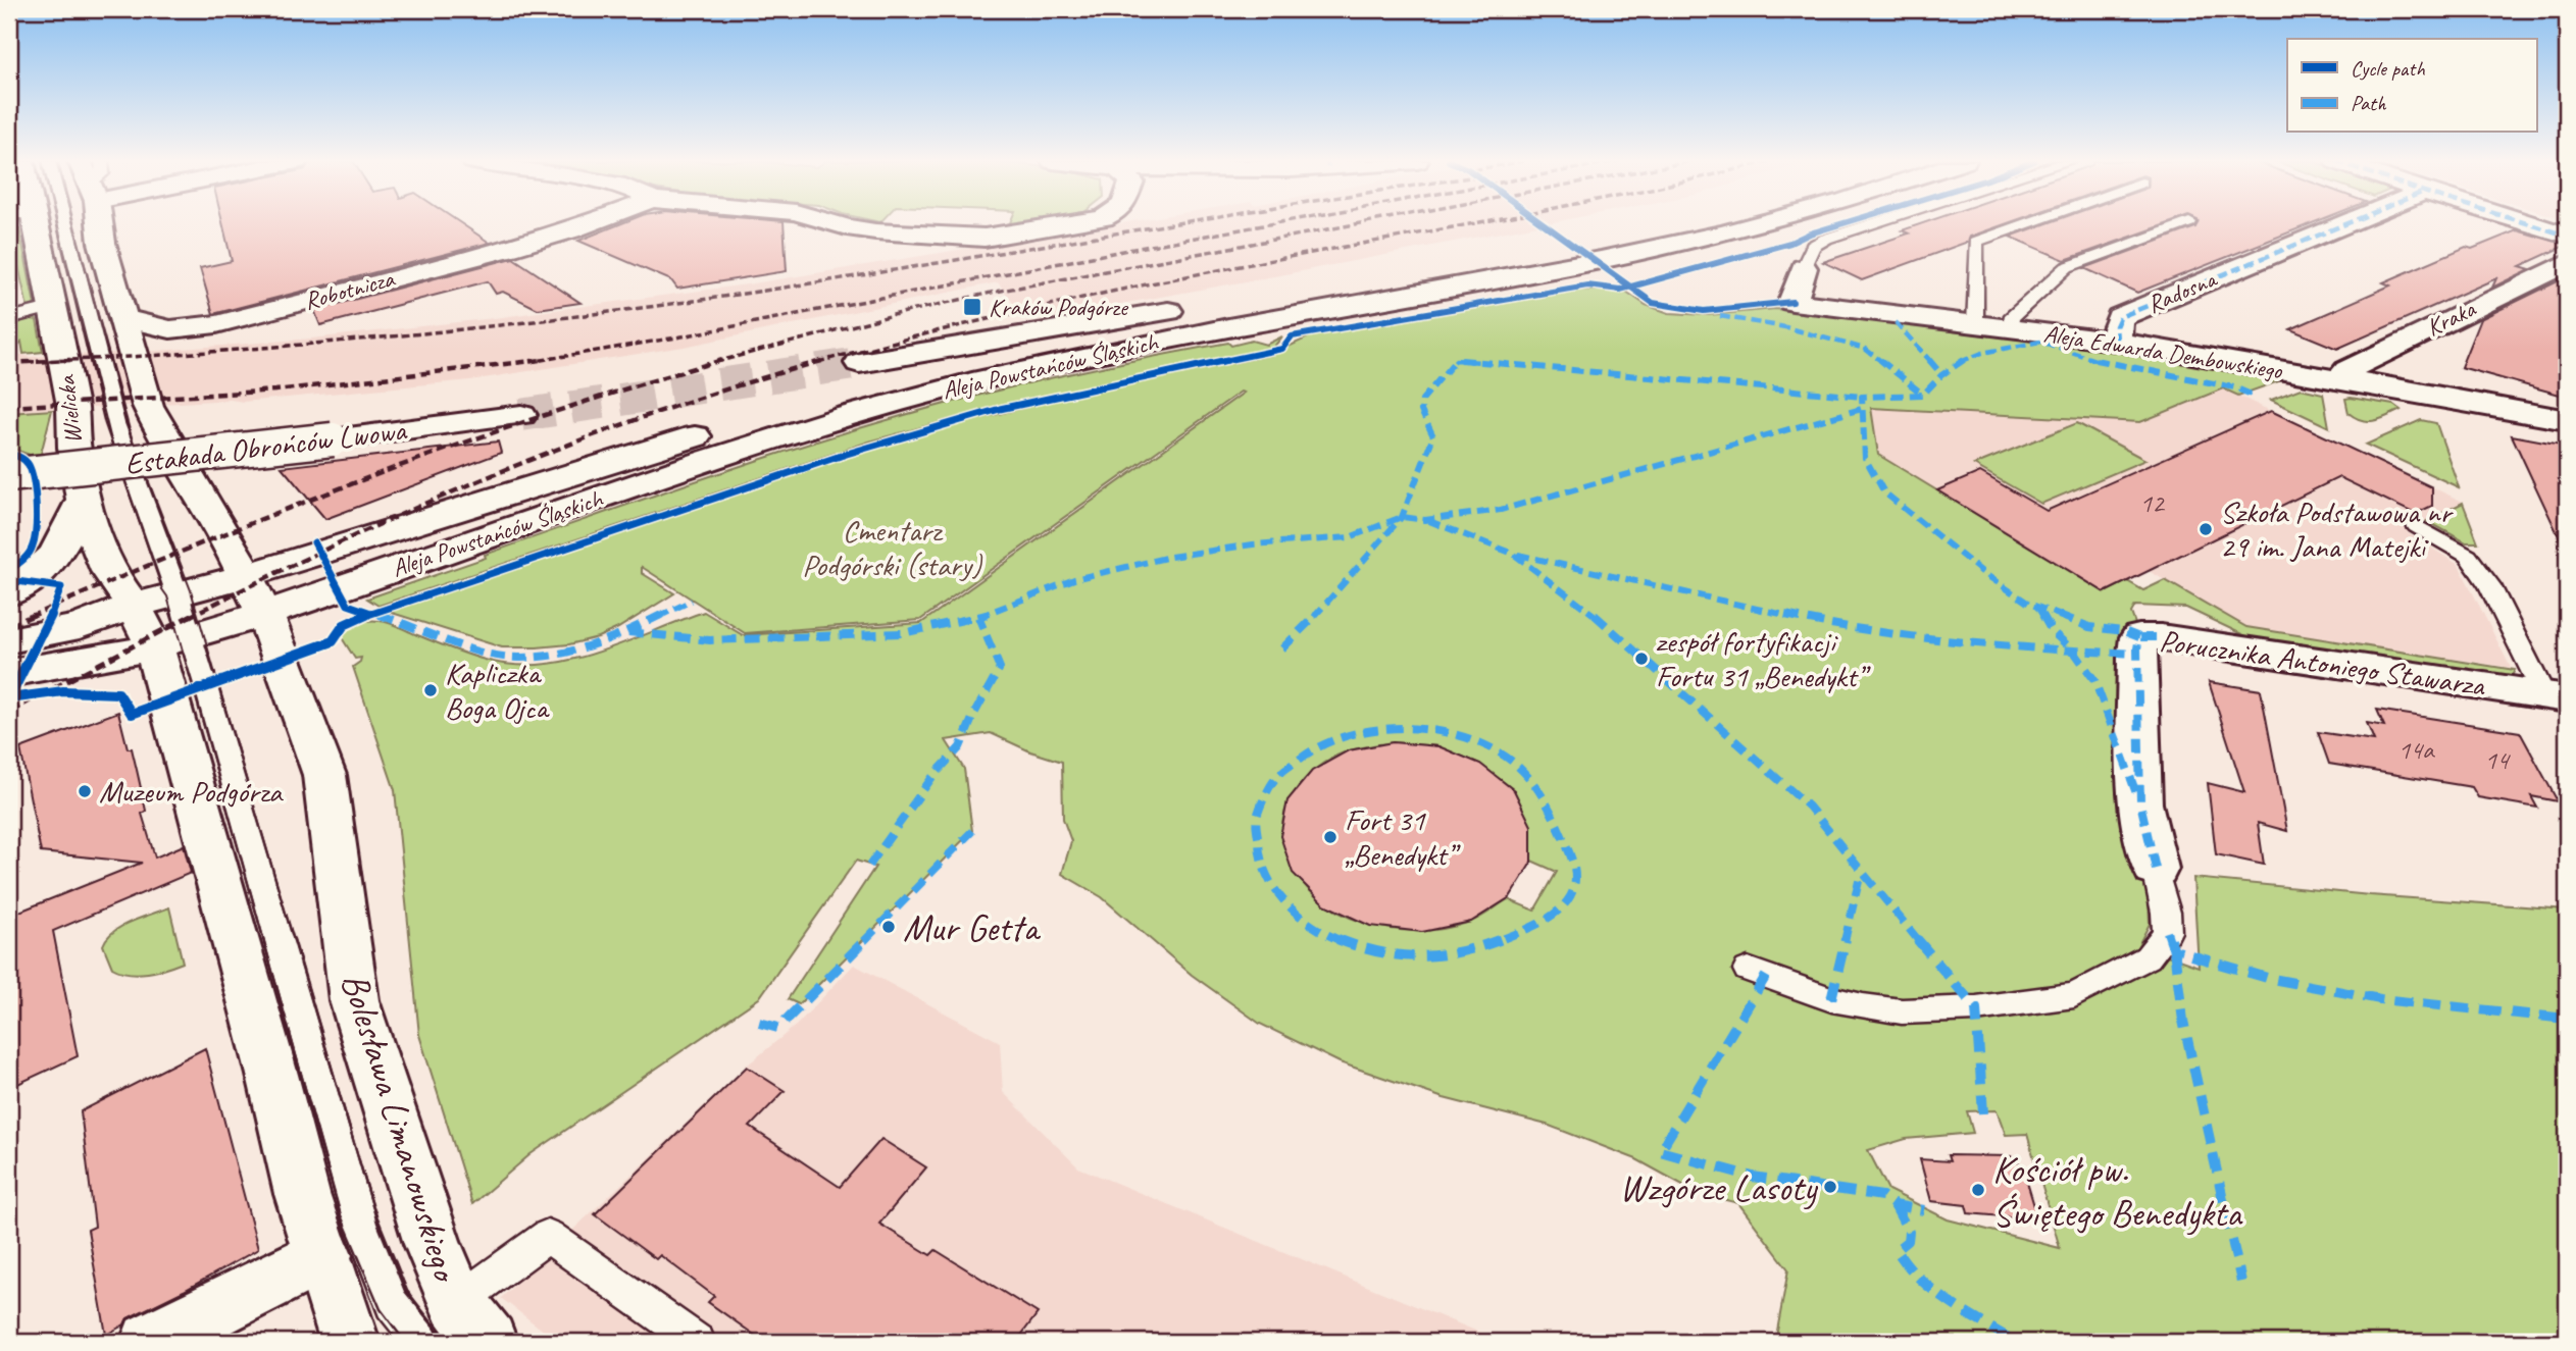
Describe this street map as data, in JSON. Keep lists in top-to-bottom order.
{
  "streets": {
    "main road": [
      "Robotnicza",
      "Radosna",
      "Kraka",
      "Aleja Edwarda Dembowskiego",
      "Aleja Powstańców Śląskich",
      "Wielicka",
      "Estakada Obrońców Lwowa",
      "Porucznika Antoniego Stawarza",
      "Bolesława Limanowskiego"
    ]
  },
  "crossings": [
    ["Radosna", "Aleja Edwarda Dembowskiego"],
    ["Kraka", "Aleja Edwarda Dembowskiego"],
    ["Aleja Powstańców Śląskich", "Wielicka"],
    ["Aleja Powstańców Śląskich", "Bolesława Limanowskiego"]
  ],
  "parks": ["Cmentarz Podgórski (stary)"],
  "places": {
    "transit": ["Kraków Podgórze"],
    "other": [
      "Szkoła Podstawowa nr 29 im. Jana Matejki",
      "zespół fortyfikacji Fortu 31 „Benedykt”",
      "Kapliczka Boga Ojca",
      "Muzeum Podgórza",
      "Fort 31 „Benedykt”",
      "Mur Getta",
      "Wzgórze Lasoty",
      "Kościół pw. Świętego Benedykta"
    ]
  },
  "house_numbers": ["12", "14a", "14"],
  "legend": ["Cycle path", "Path"]
}
